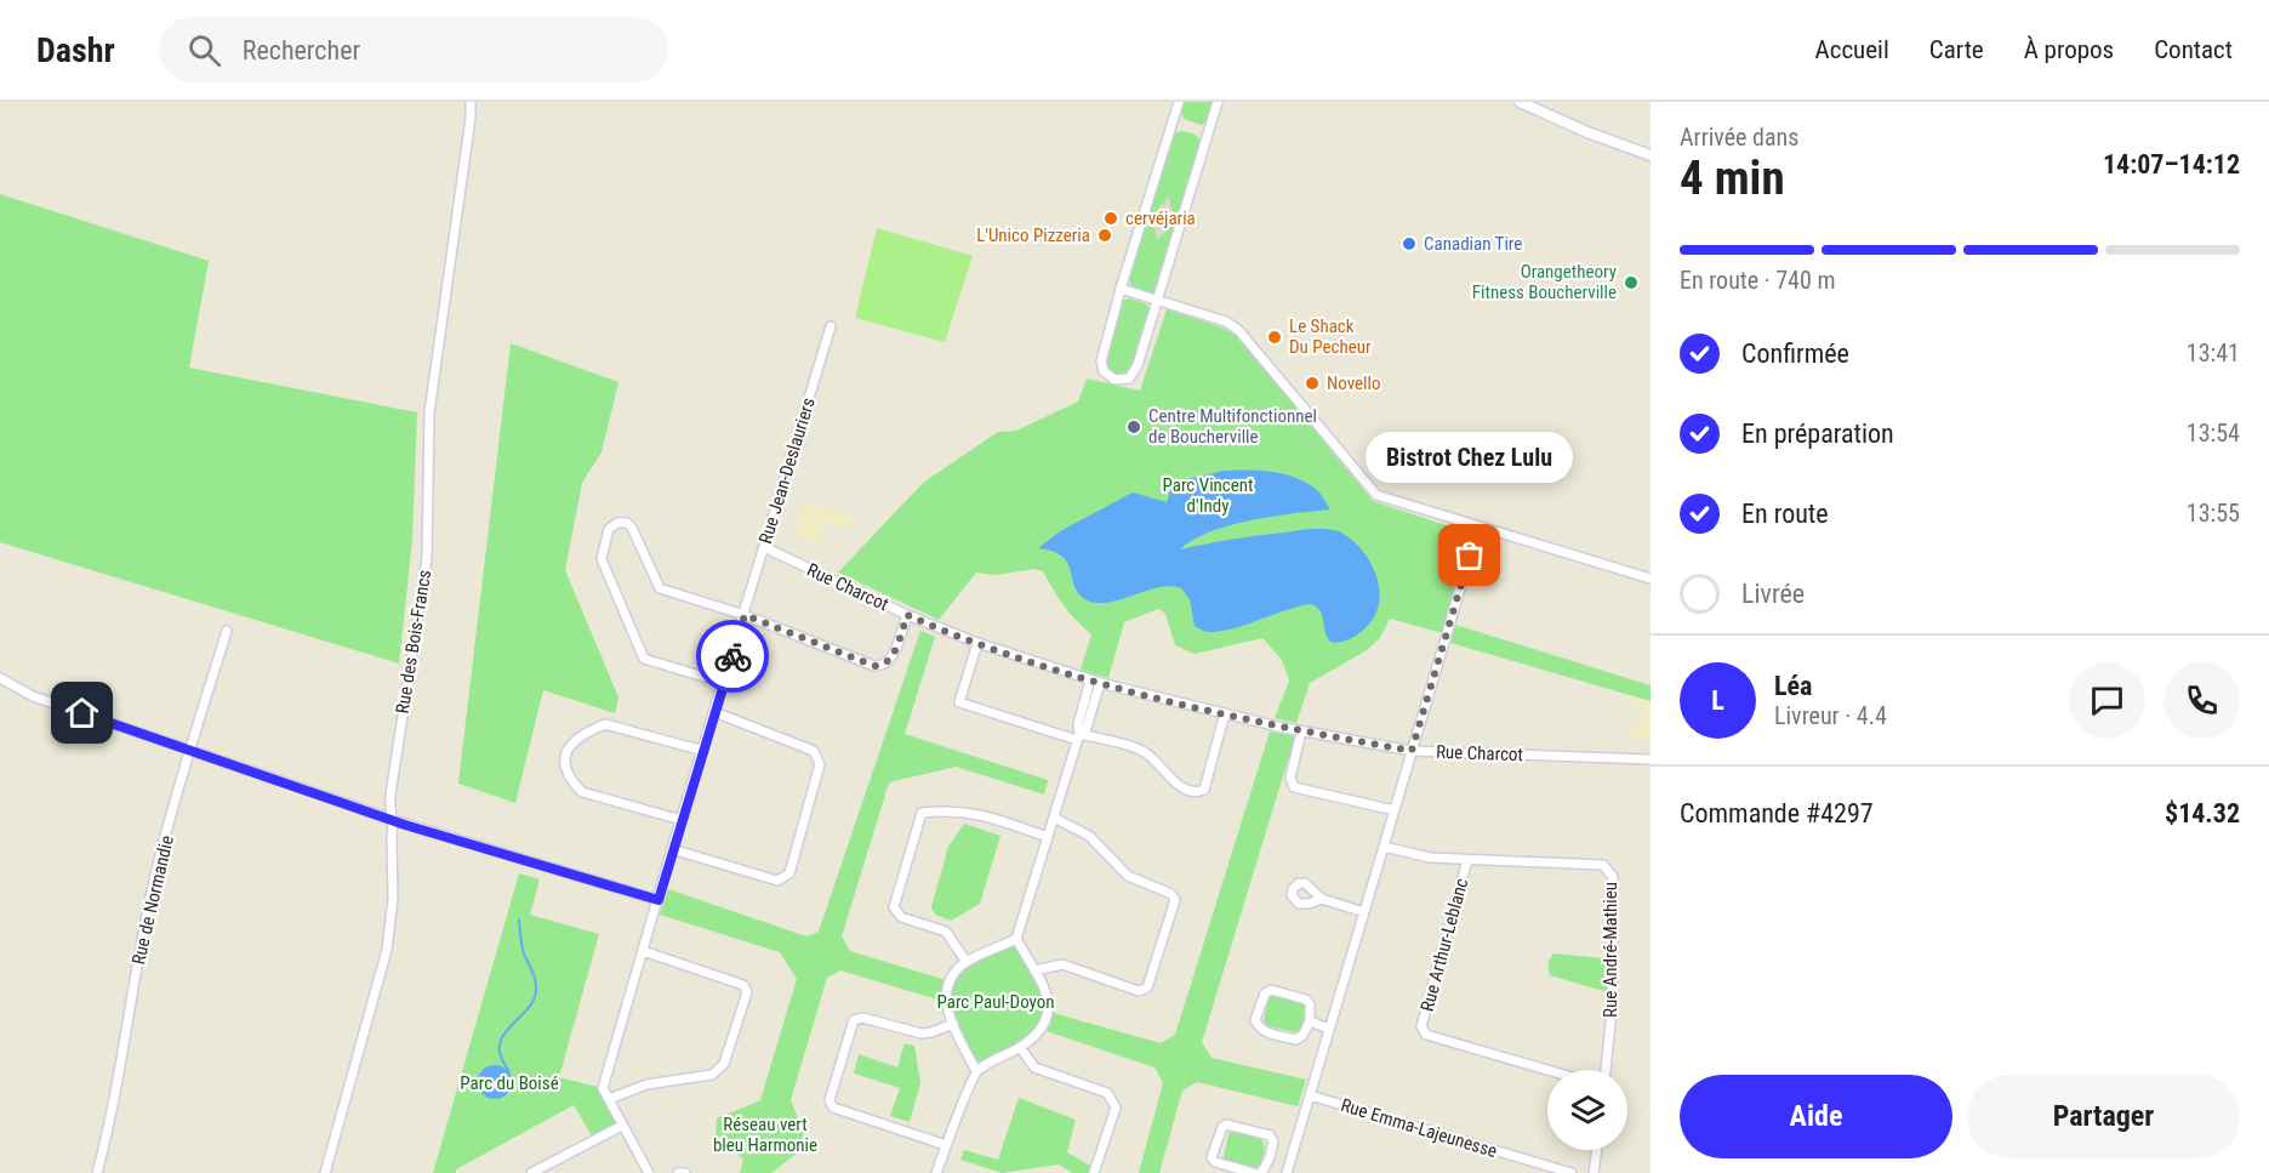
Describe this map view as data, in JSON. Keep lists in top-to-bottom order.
{
  "streets": {
    "street": [
      "Rue Jean-Deslauriers",
      "Rue Charcot",
      "Rue des Bois-Francs",
      "Rue de Normandie",
      "Rue Arthur-Leblanc",
      "Rue André-Mathieu",
      "Rue Emma-Lajeunesse"
    ]
  },
  "crossings": [
    ["Rue Jean-Deslauriers", "Rue Charcot"],
    ["Rue Arthur-Leblanc", "Rue André-Mathieu"]
  ],
  "parks": [
    "Parc Vincent d'Indy",
    "Parc Paul-Doyon",
    "Parc du Boisé",
    "Réseau vert bleu Harmonie"
  ],
  "places": [
    "cervéjaria",
    "L'Unico Pizzeria",
    "Canadian Tire",
    "Orangetheory Fitness Boucherville",
    "Le Shack Du Pecheur",
    "Novello",
    "Centre Multifonctionnel de Boucherville",
    "Bistrot Chez Lulu"
  ],
  "page": {
    "header": "Dashr",
    "search": "Rechercher",
    "nav": [
      "Accueil",
      "Carte",
      "À propos",
      "Contact"
    ],
    "heading": ["4 min", "Arrivée dans", "14:07–14:12"],
    "panel": [
      "Léa",
      "Livreur · 4.4",
      "Commande #4297",
      "$14.32"
    ],
    "bar": "En route · 740 m",
    "list": [
      ["Confirmée", "13:41"],
      ["En préparation", "13:54"],
      ["En route", "13:55"],
      "Livrée"
    ],
    "bubble": "Bistrot Chez Lulu",
    "round": "L",
    "buttons": ["Aide", "Partager"]
  }
}
